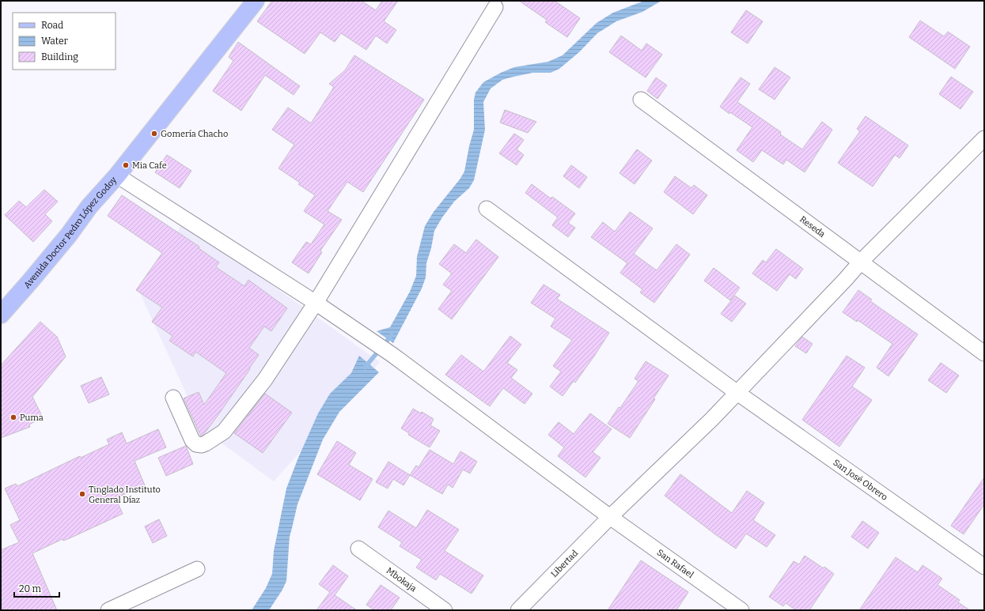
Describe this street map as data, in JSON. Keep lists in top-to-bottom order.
{
  "streets": {
    "main road": ["Avenida Doctor Pedro López Godoy"],
    "street": [
      "Reseda",
      "San José Obrero",
      "Libertad",
      "San Rafael",
      "Mbokaja"
    ]
  },
  "crossings": [
    ["Reseda", "Libertad"],
    ["Avenida Doctor Pedro López Godoy", "San Rafael"],
    ["San José Obrero", "Libertad"],
    ["Libertad", "San Rafael"]
  ],
  "places": [
    "Gomería Chacho",
    "Mia Cafe",
    "Puma",
    "Tinglado Instituto General Díaz"
  ],
  "legend": ["Road", "Water", "Building"],
  "scale_bar": "20 m"
}
